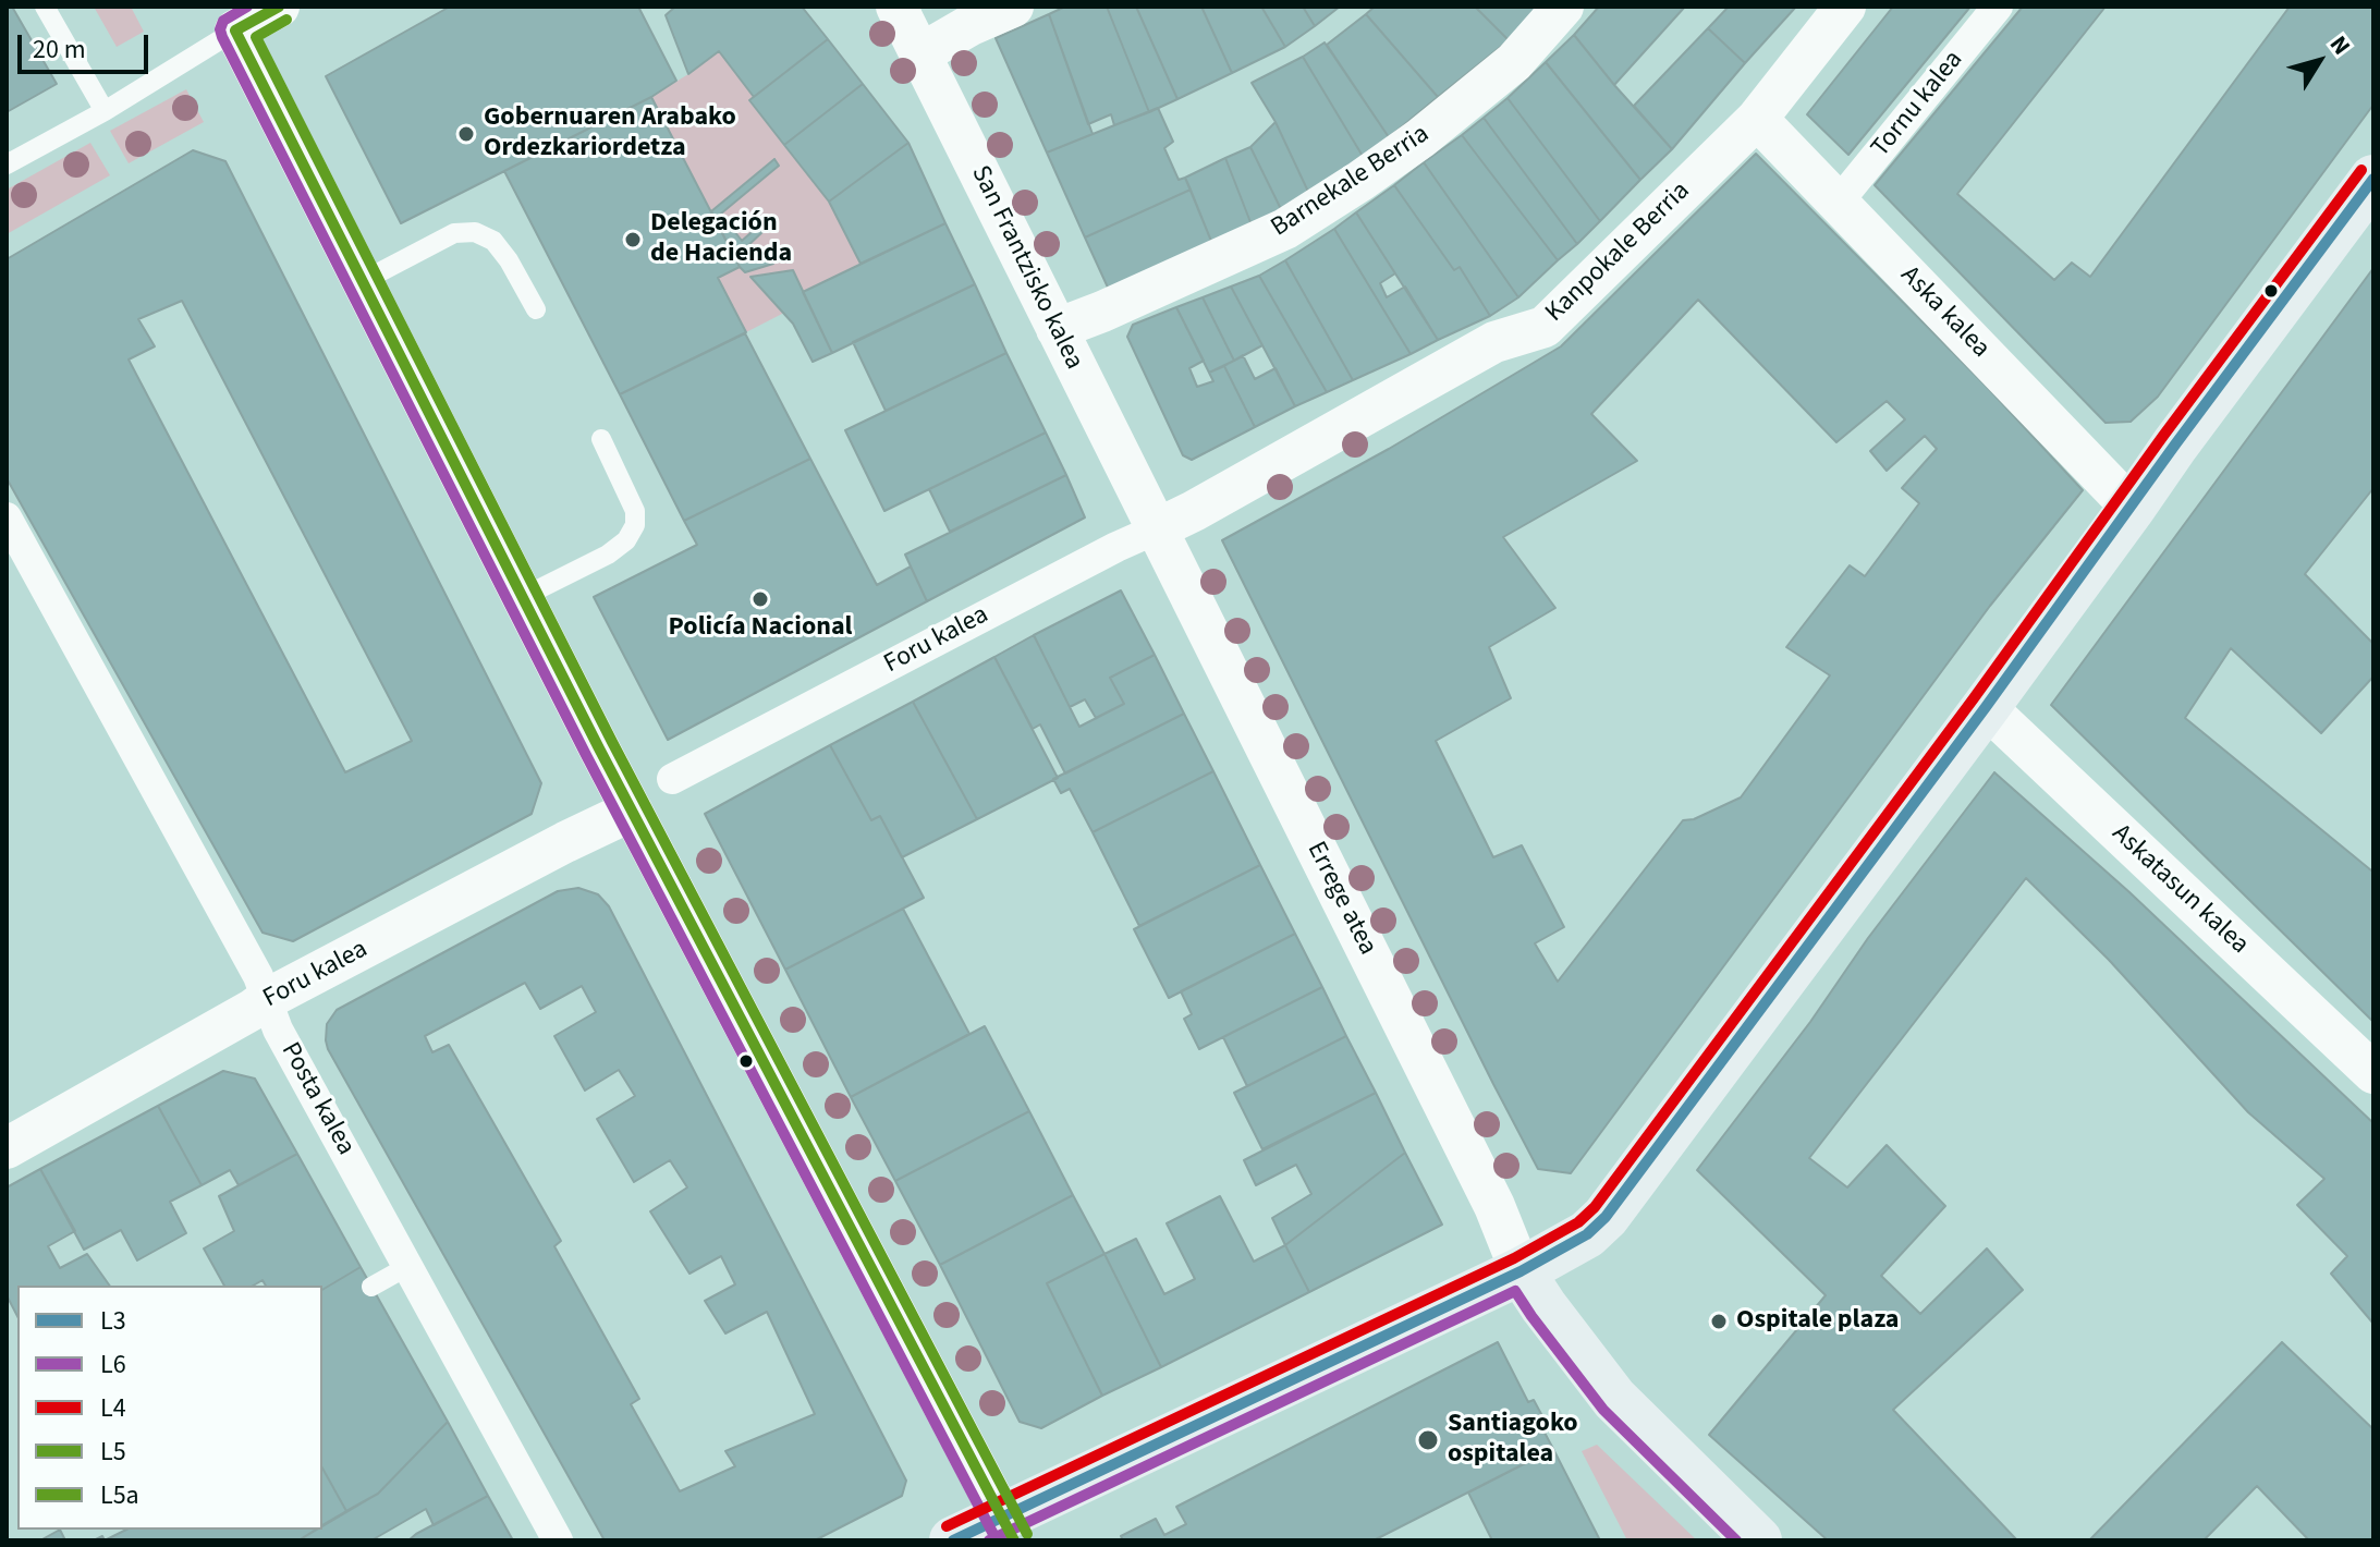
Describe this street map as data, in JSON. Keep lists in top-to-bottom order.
{
  "streets": {
    "street": [
      "Tornu kalea",
      "Barnekale Berria",
      "Kanpokale Berria",
      "San Frantzisko kalea",
      "Aska kalea",
      "Foru kalea",
      "Askatasun kalea",
      "Errege atea",
      "Posta kalea"
    ]
  },
  "crossings": [
    ["Tornu kalea", "Aska kalea"],
    ["Barnekale Berria", "San Frantzisko kalea"],
    ["Kanpokale Berria", "San Frantzisko kalea"],
    ["Kanpokale Berria", "Aska kalea"],
    ["Kanpokale Berria", "Foru kalea"],
    ["Kanpokale Berria", "Errege atea"],
    ["San Frantzisko kalea", "Foru kalea"],
    ["San Frantzisko kalea", "Errege atea"],
    ["Foru kalea", "Errege atea"],
    ["Foru kalea", "Posta kalea"]
  ],
  "places": [
    "Gobernuaren Arabako Ordezkariordetza",
    "Delegación de Hacienda",
    "Policía Nacional",
    "Ospitale plaza",
    "Santiagoko ospitalea"
  ],
  "lines": [
    "transit line L6",
    "transit line L5",
    "transit line L5a",
    "transit line L4",
    "transit line L3"
  ],
  "legend": [
    "L3",
    "L6",
    "L4",
    "L5",
    "L5a"
  ],
  "scale_bar": "20 m",
  "north": "top right"
}
